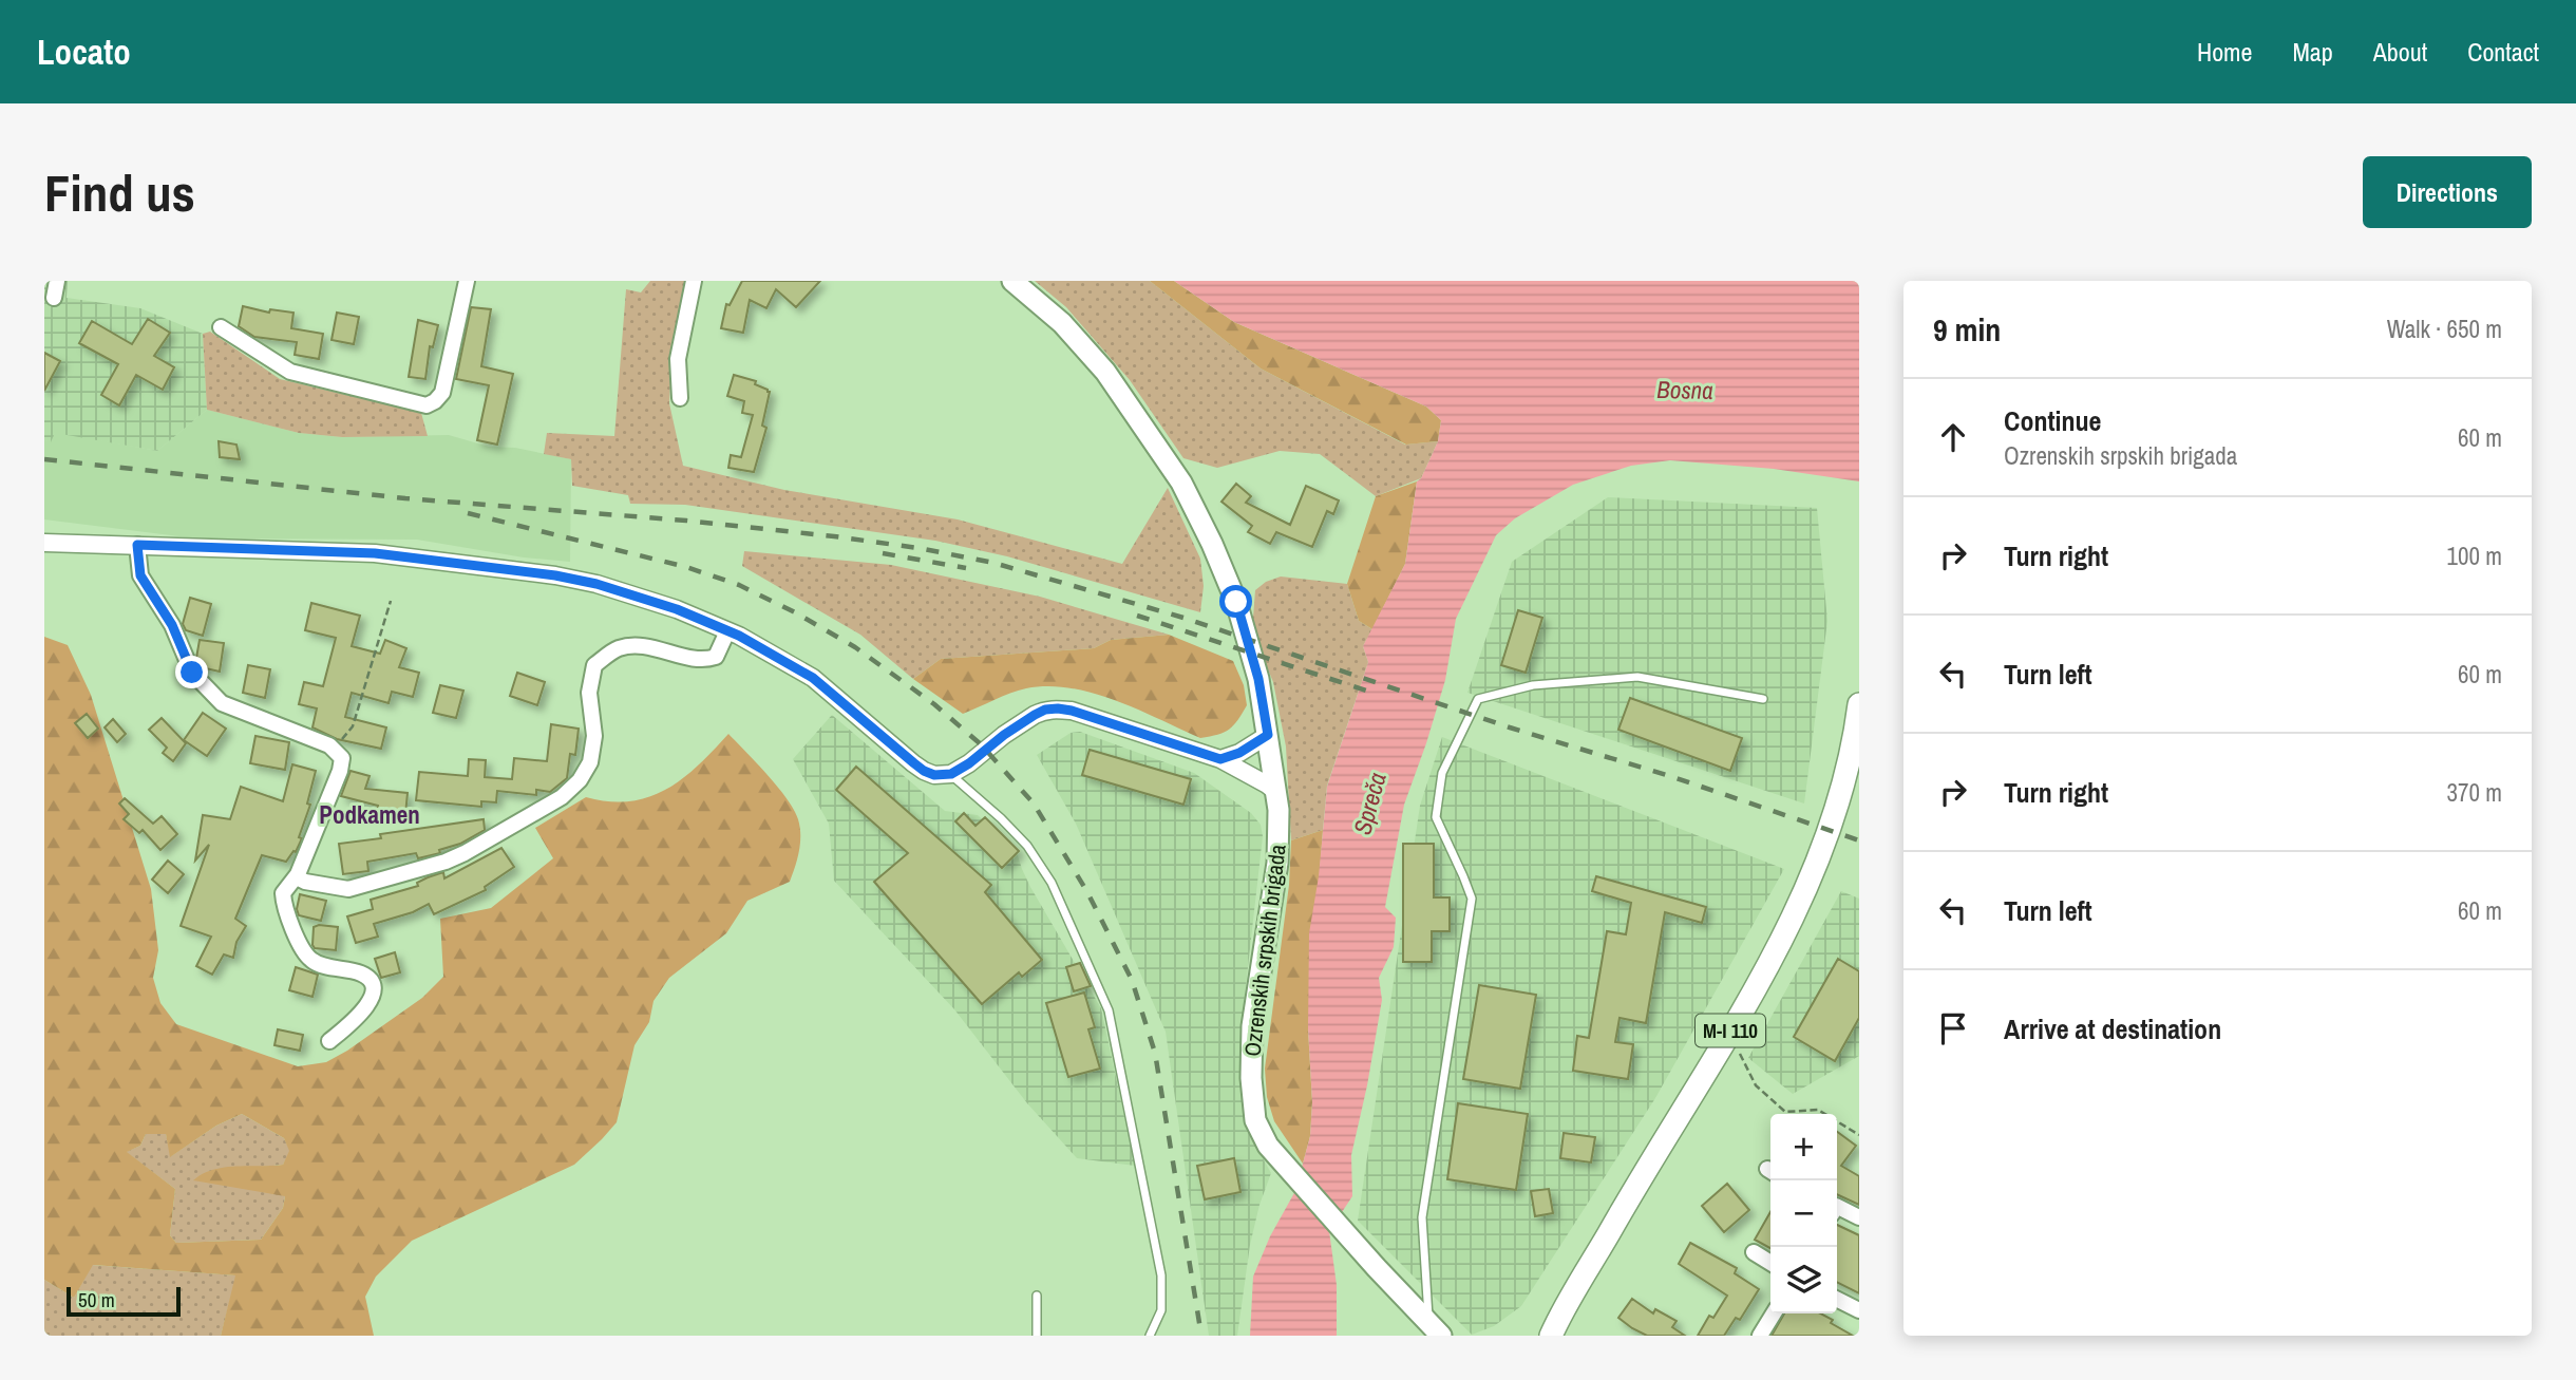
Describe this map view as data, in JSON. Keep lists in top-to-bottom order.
{
  "streets": {
    "main road": ["Ozrenskih srpskih brigada", "M-I 110"]
  },
  "districts": ["Podkamen"],
  "water": ["Bosna", "Spreča"],
  "scale_bar": "50 m",
  "page": {
    "header": "Locato",
    "nav": [
      "Home",
      "Map",
      "About",
      "Contact"
    ],
    "buttons": "Directions",
    "title": "Find us",
    "heading": ["9 min", "Walk · 650 m"],
    "list": [
      ["Continue", "Ozrenskih srpskih brigada", "60 m"],
      ["Turn right", "100 m"],
      ["Turn left", "60 m"],
      ["Turn right", "370 m"],
      ["Turn left", "60 m"],
      "Arrive at destination"
    ],
    "map_buttons": ["+", "−"],
    "scale": "50 m"
  }
}
